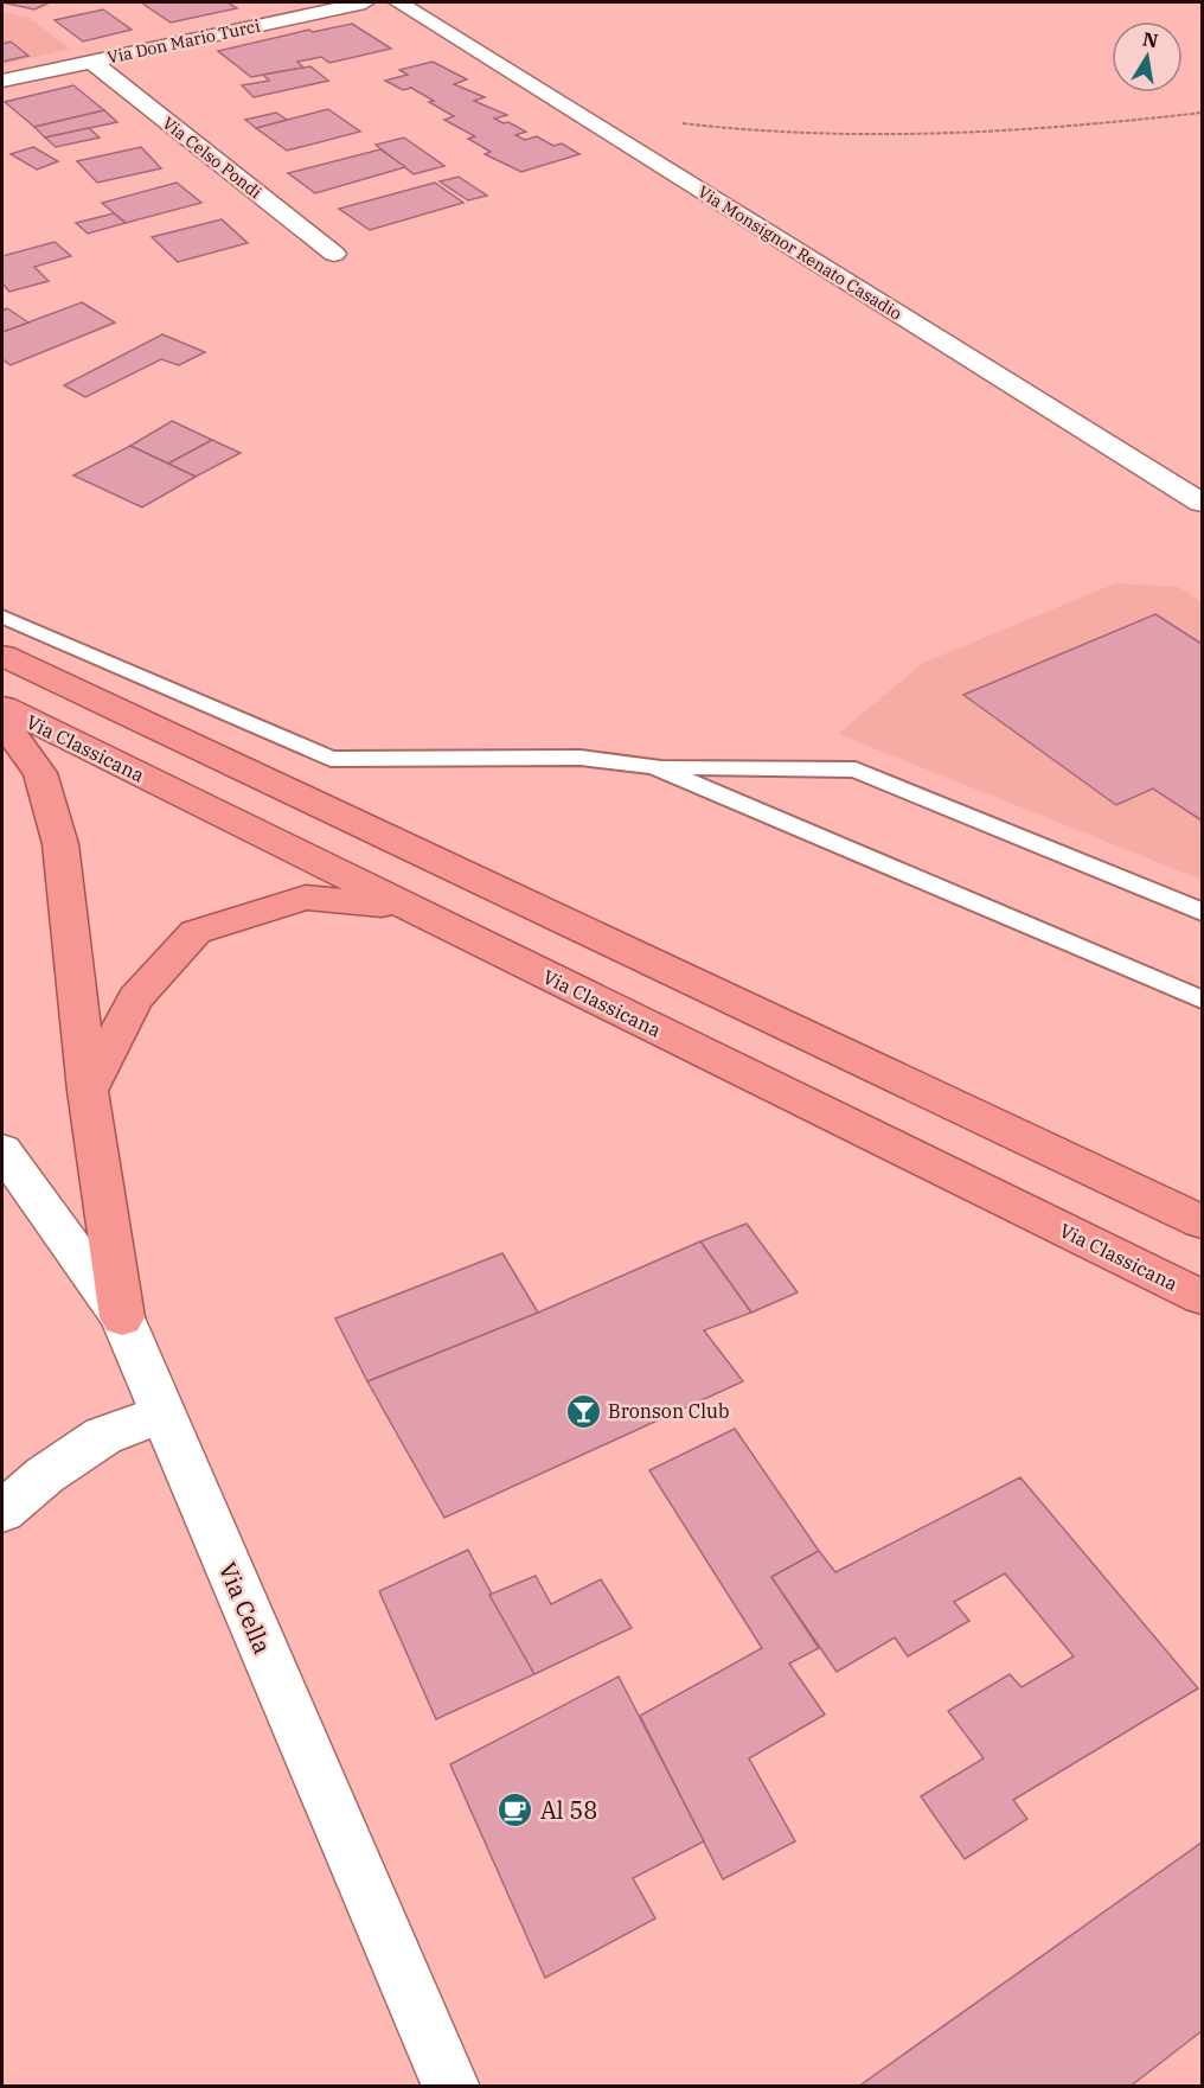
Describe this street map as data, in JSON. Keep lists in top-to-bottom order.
{
  "streets": {
    "highway": ["Via Classicana"],
    "street": [
      "Via Don Mario Turci",
      "Via Celso Pondi",
      "Via Monsignor Renato Casadio",
      "Via Cella"
    ]
  },
  "crossings": [
    ["Via Don Mario Turci", "Via Celso Pondi"]
  ],
  "places": {
    "bar": ["Bronson Club"],
    "cafe": ["Al 58"]
  },
  "north": "top"
}
